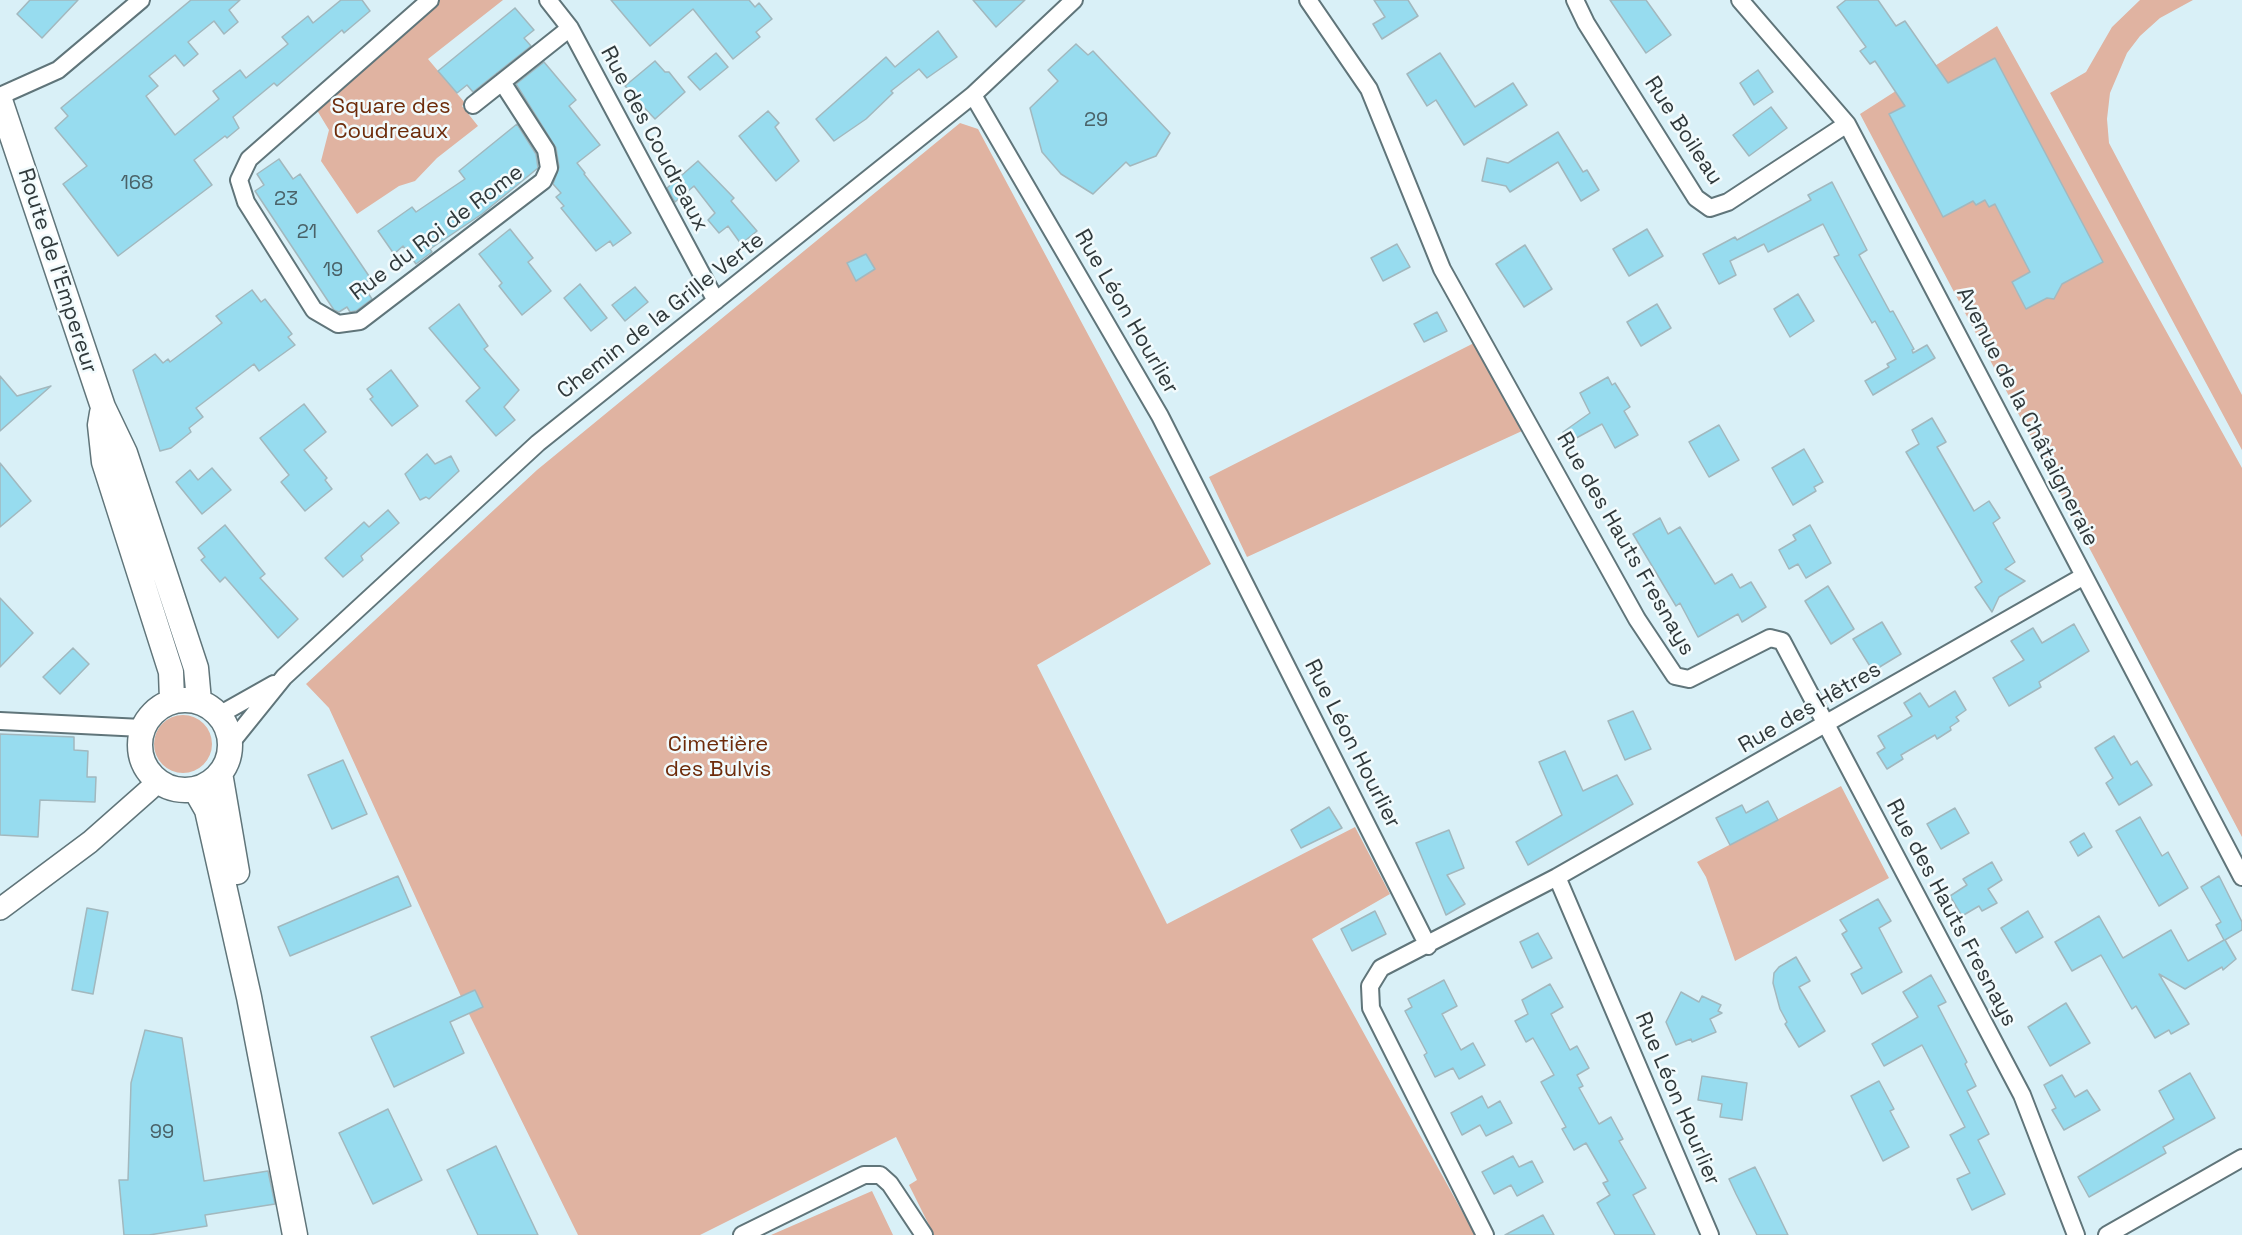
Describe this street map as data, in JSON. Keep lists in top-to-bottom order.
{
  "streets": {
    "main road": ["Route de l'Empereur"],
    "street": [
      "Rue Boileau",
      "Rue des Coudreaux",
      "Rue du Roi de Rome",
      "Rue Léon Hourlier",
      "Chemin de la Grille Verte",
      "Avenue de la Châtaigneraie",
      "Rue des Hauts Fresnays",
      "Rue des Hêtres"
    ]
  },
  "crossings": [
    ["Rue Boileau", "Avenue de la Châtaigneraie"],
    ["Rue des Coudreaux", "Chemin de la Grille Verte"],
    ["Route de l'Empereur", "Chemin de la Grille Verte"],
    ["Rue Léon Hourlier", "Chemin de la Grille Verte"],
    ["Rue Léon Hourlier", "Rue des Hêtres"],
    ["Avenue de la Châtaigneraie", "Rue des Hêtres"],
    ["Rue des Hauts Fresnays", "Rue des Hêtres"]
  ],
  "parks": ["Square des Coudreaux", "Cimetière des Bulvis"],
  "house_numbers": [
    "29",
    "168",
    "23",
    "21",
    "19",
    "99"
  ]
}
